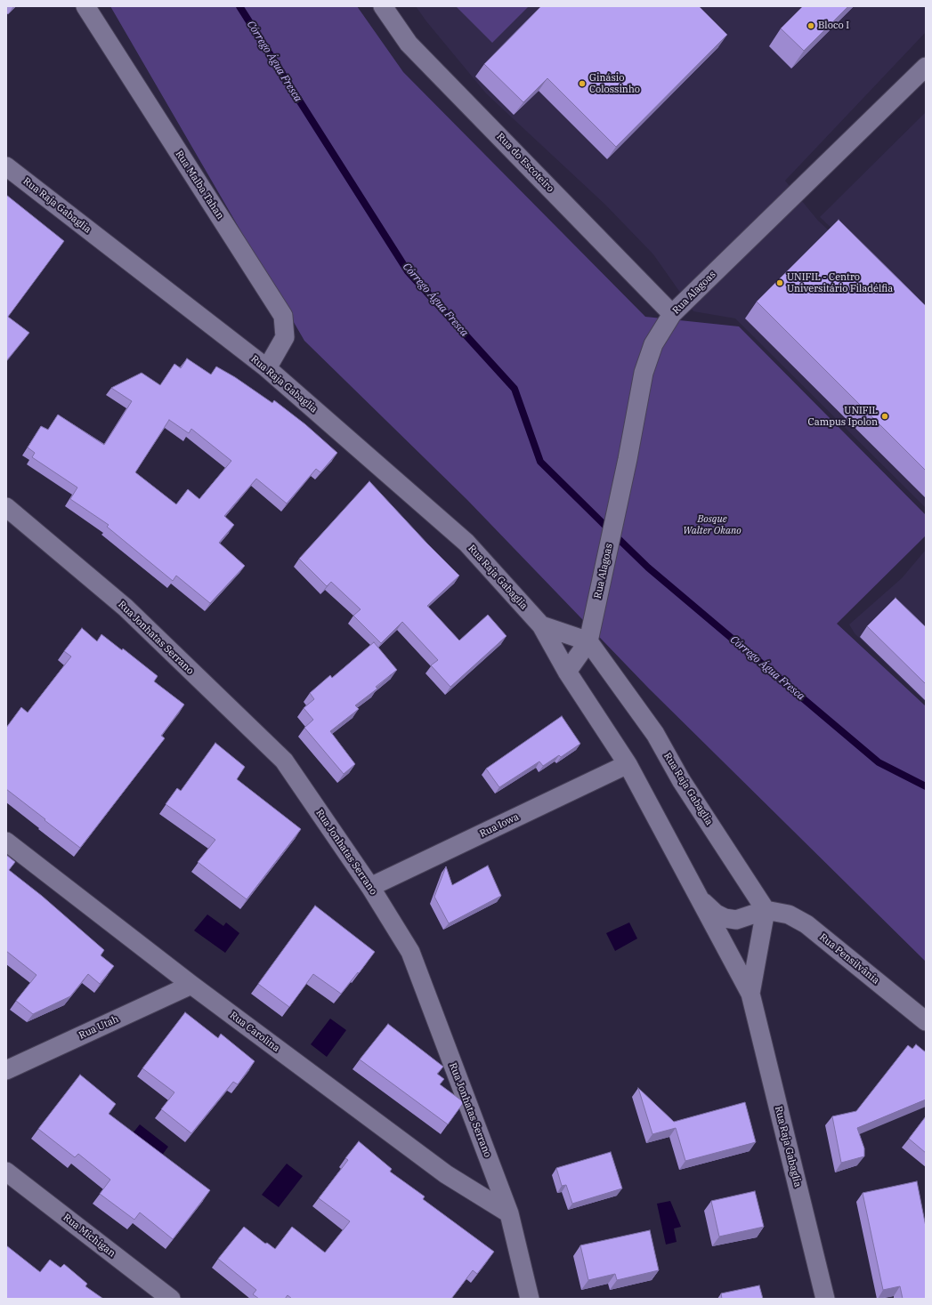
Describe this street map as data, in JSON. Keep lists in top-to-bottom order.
{
  "streets": {
    "street": [
      "Rua do Escoteiro",
      "Rua Malba Tahan",
      "Rua Raja Gabaglia",
      "Rua Alagoas",
      "Rua Jonhatas Serrano",
      "Rua Iowa",
      "Rua Pensilvânia",
      "Rua Utah",
      "Rua Carolina",
      "Rua Michigan"
    ]
  },
  "crossings": [
    ["Rua do Escoteiro", "Rua Alagoas"],
    ["Rua Malba Tahan", "Rua Raja Gabaglia"],
    ["Rua Raja Gabaglia", "Rua Alagoas"],
    ["Rua Raja Gabaglia", "Rua Iowa"],
    ["Rua Raja Gabaglia", "Rua Pensilvânia"],
    ["Rua Jonhatas Serrano", "Rua Iowa"],
    ["Rua Jonhatas Serrano", "Rua Carolina"],
    ["Rua Utah", "Rua Carolina"]
  ],
  "water": ["Córrego Água Fresca"],
  "parks": ["Bosque Walter Okano"],
  "places": [
    "Bloco I",
    "Ginásio Colossinho",
    "UNIFIL - Centro Universitário Filadélfia",
    "UNIFIL Campus Ipolon"
  ]
}
